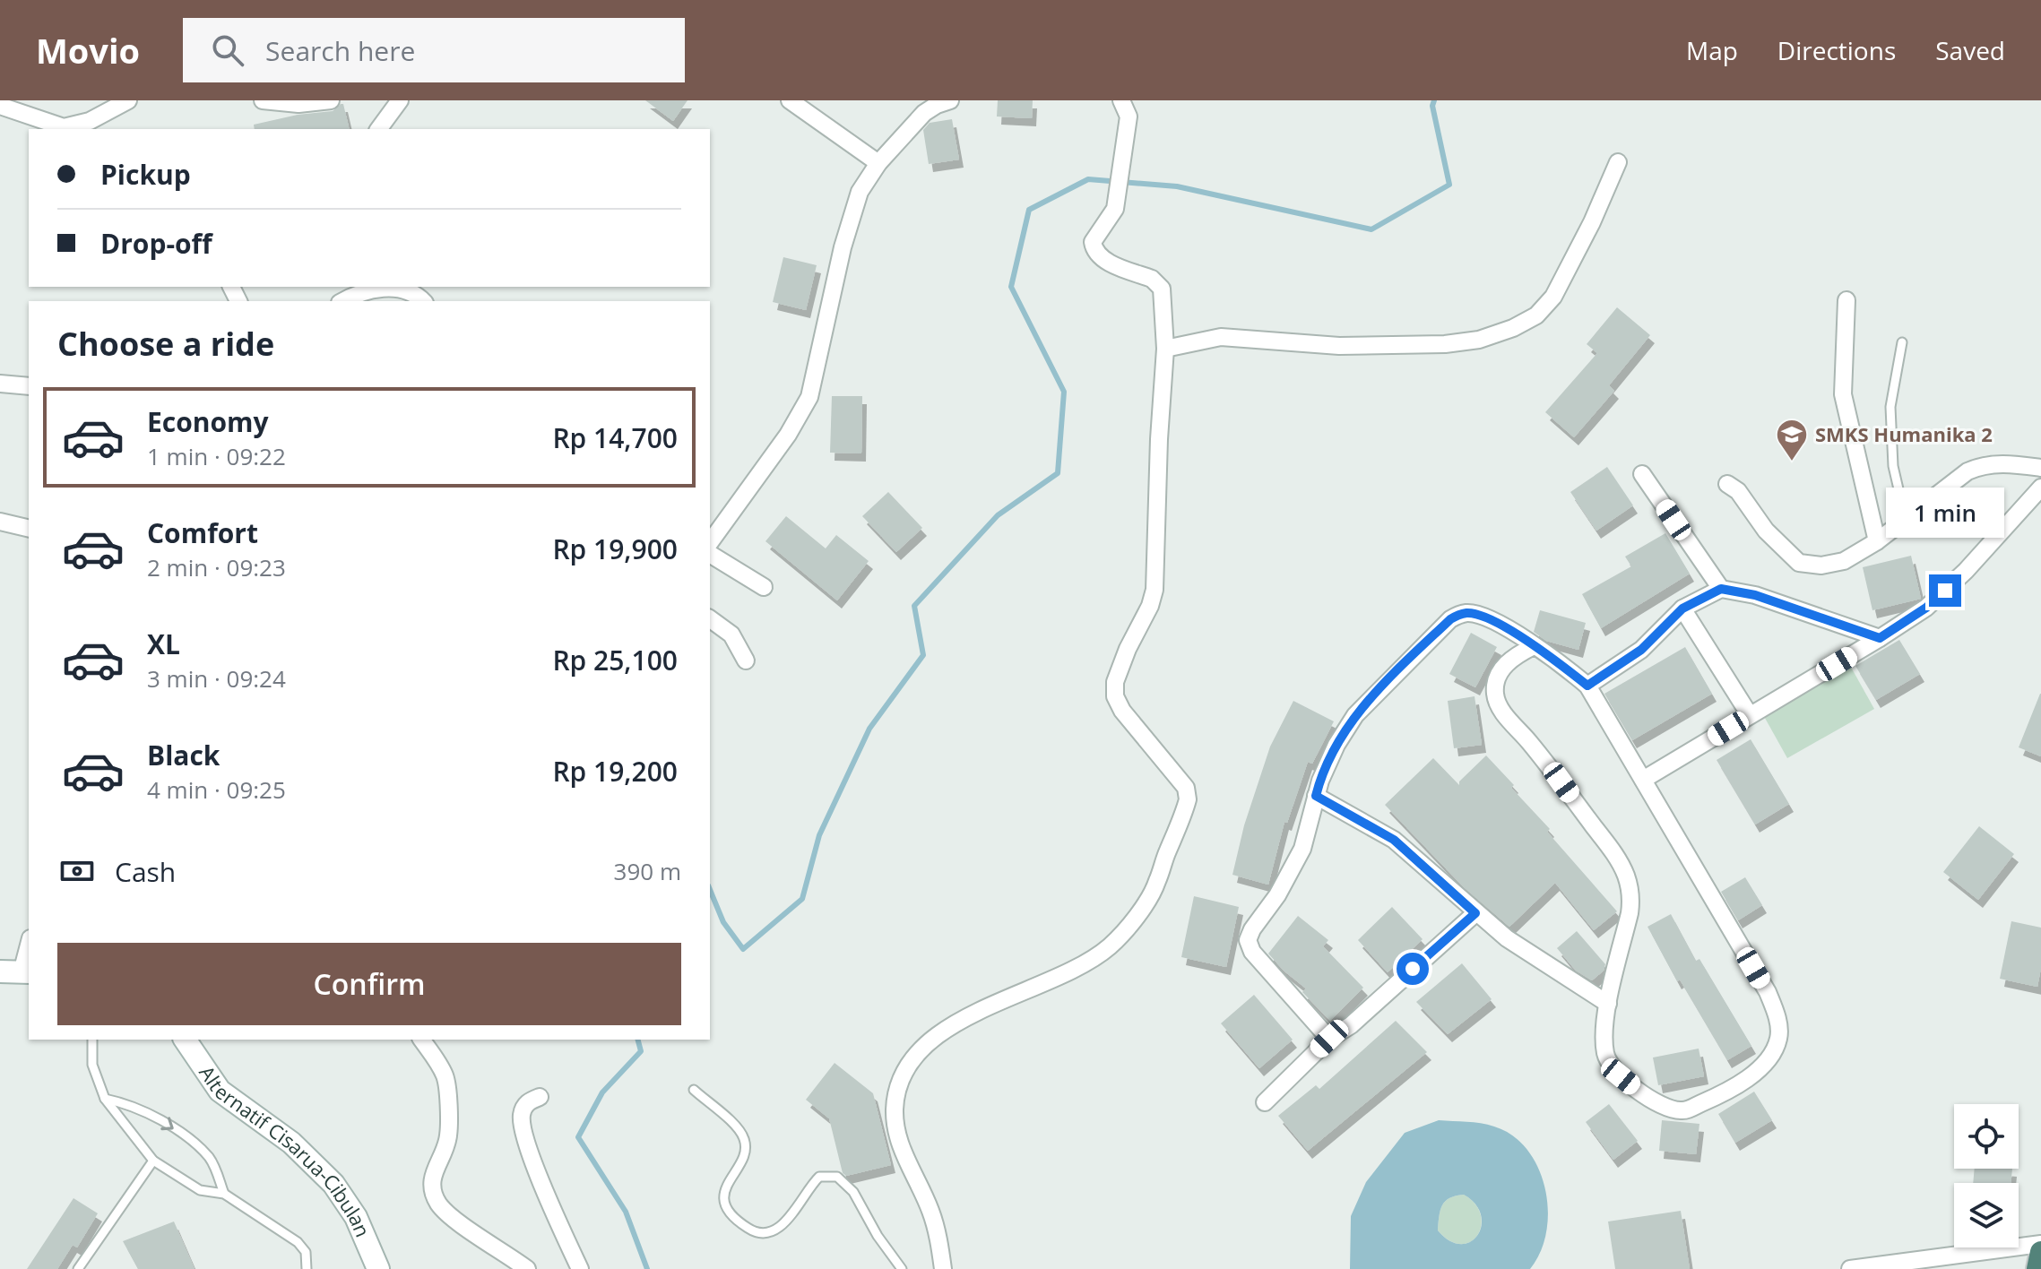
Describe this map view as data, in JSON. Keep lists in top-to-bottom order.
{
  "streets": {
    "main road": ["Alternatif Cisarua-Cibulan"]
  },
  "places": {
    "school or university": ["SMKS Humanika 2"]
  },
  "page": {
    "header": "Movio",
    "search": "Search here",
    "nav": ["Map", "Directions", "Saved"],
    "banner": ["Pickup", "Drop-off"],
    "heading": "Choose a ride",
    "list": [
      {
        "name": "Economy",
        "note": "1 min · 09:22",
        "value": "Rp 14,700"
      },
      {
        "name": "Comfort",
        "note": "2 min · 09:23",
        "value": "Rp 19,900"
      },
      {
        "name": "XL",
        "note": "3 min · 09:24",
        "value": "Rp 25,100"
      },
      {
        "name": "Black",
        "note": "4 min · 09:25",
        "value": "Rp 19,200"
      }
    ],
    "bubble": "1 min",
    "pay": ["Cash", "390 m"],
    "buttons": "Confirm"
  }
}
